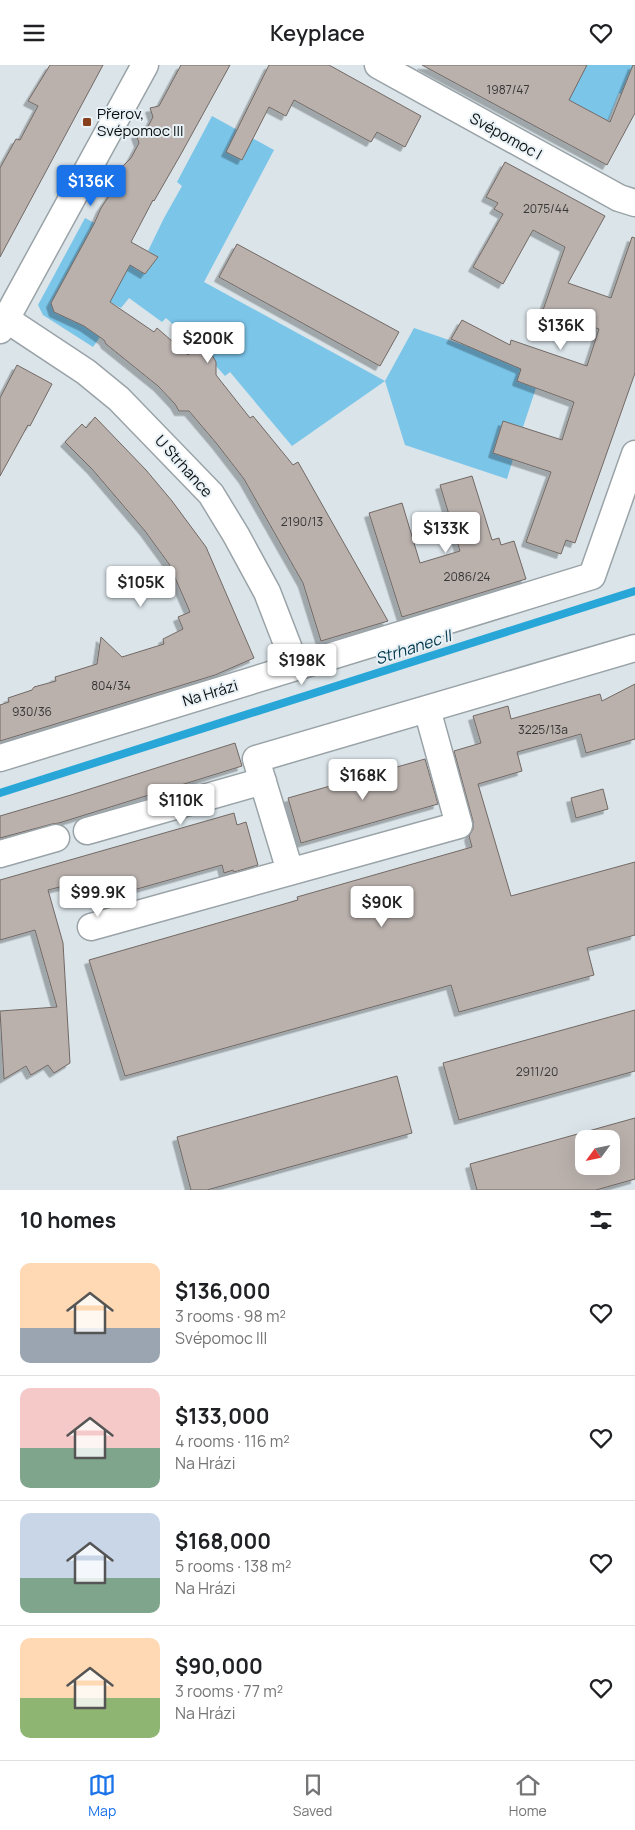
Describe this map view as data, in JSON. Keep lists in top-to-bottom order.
{
  "streets": {
    "street": ["Svépomoc I", "U Strhance", "Na Hrázi"]
  },
  "crossings": [
    ["U Strhance", "Na Hrázi"]
  ],
  "water": ["Strhanec II"],
  "places": {
    "transit": ["Přerov, Svépomoc III"]
  },
  "house_numbers": [
    "1987/47",
    "2075/44",
    "2190/13",
    "2086/24",
    "804/34",
    "930/36",
    "3225/13a",
    "2911/20"
  ],
  "north": "bottom left",
  "page": {
    "header": "Keyplace",
    "price": [
      "$136K",
      "$136K",
      "$200K",
      "$133K",
      "$105K",
      "$198K",
      "$168K",
      "$110K",
      "$99.9K",
      "$90K"
    ],
    "heading": "10 homes",
    "list": [
      {
        "name": "$136,000",
        "note": "3 rooms · 98 m² · Svépomoc III"
      },
      {
        "name": "$133,000",
        "note": "4 rooms · 116 m² · Na Hrázi"
      },
      {
        "name": "$168,000",
        "note": "5 rooms · 138 m² · Na Hrázi"
      },
      {
        "name": "$90,000",
        "note": "3 rooms · 77 m² · Na Hrázi"
      }
    ],
    "tabs": ["Map", "Saved", "Home"]
  }
}
